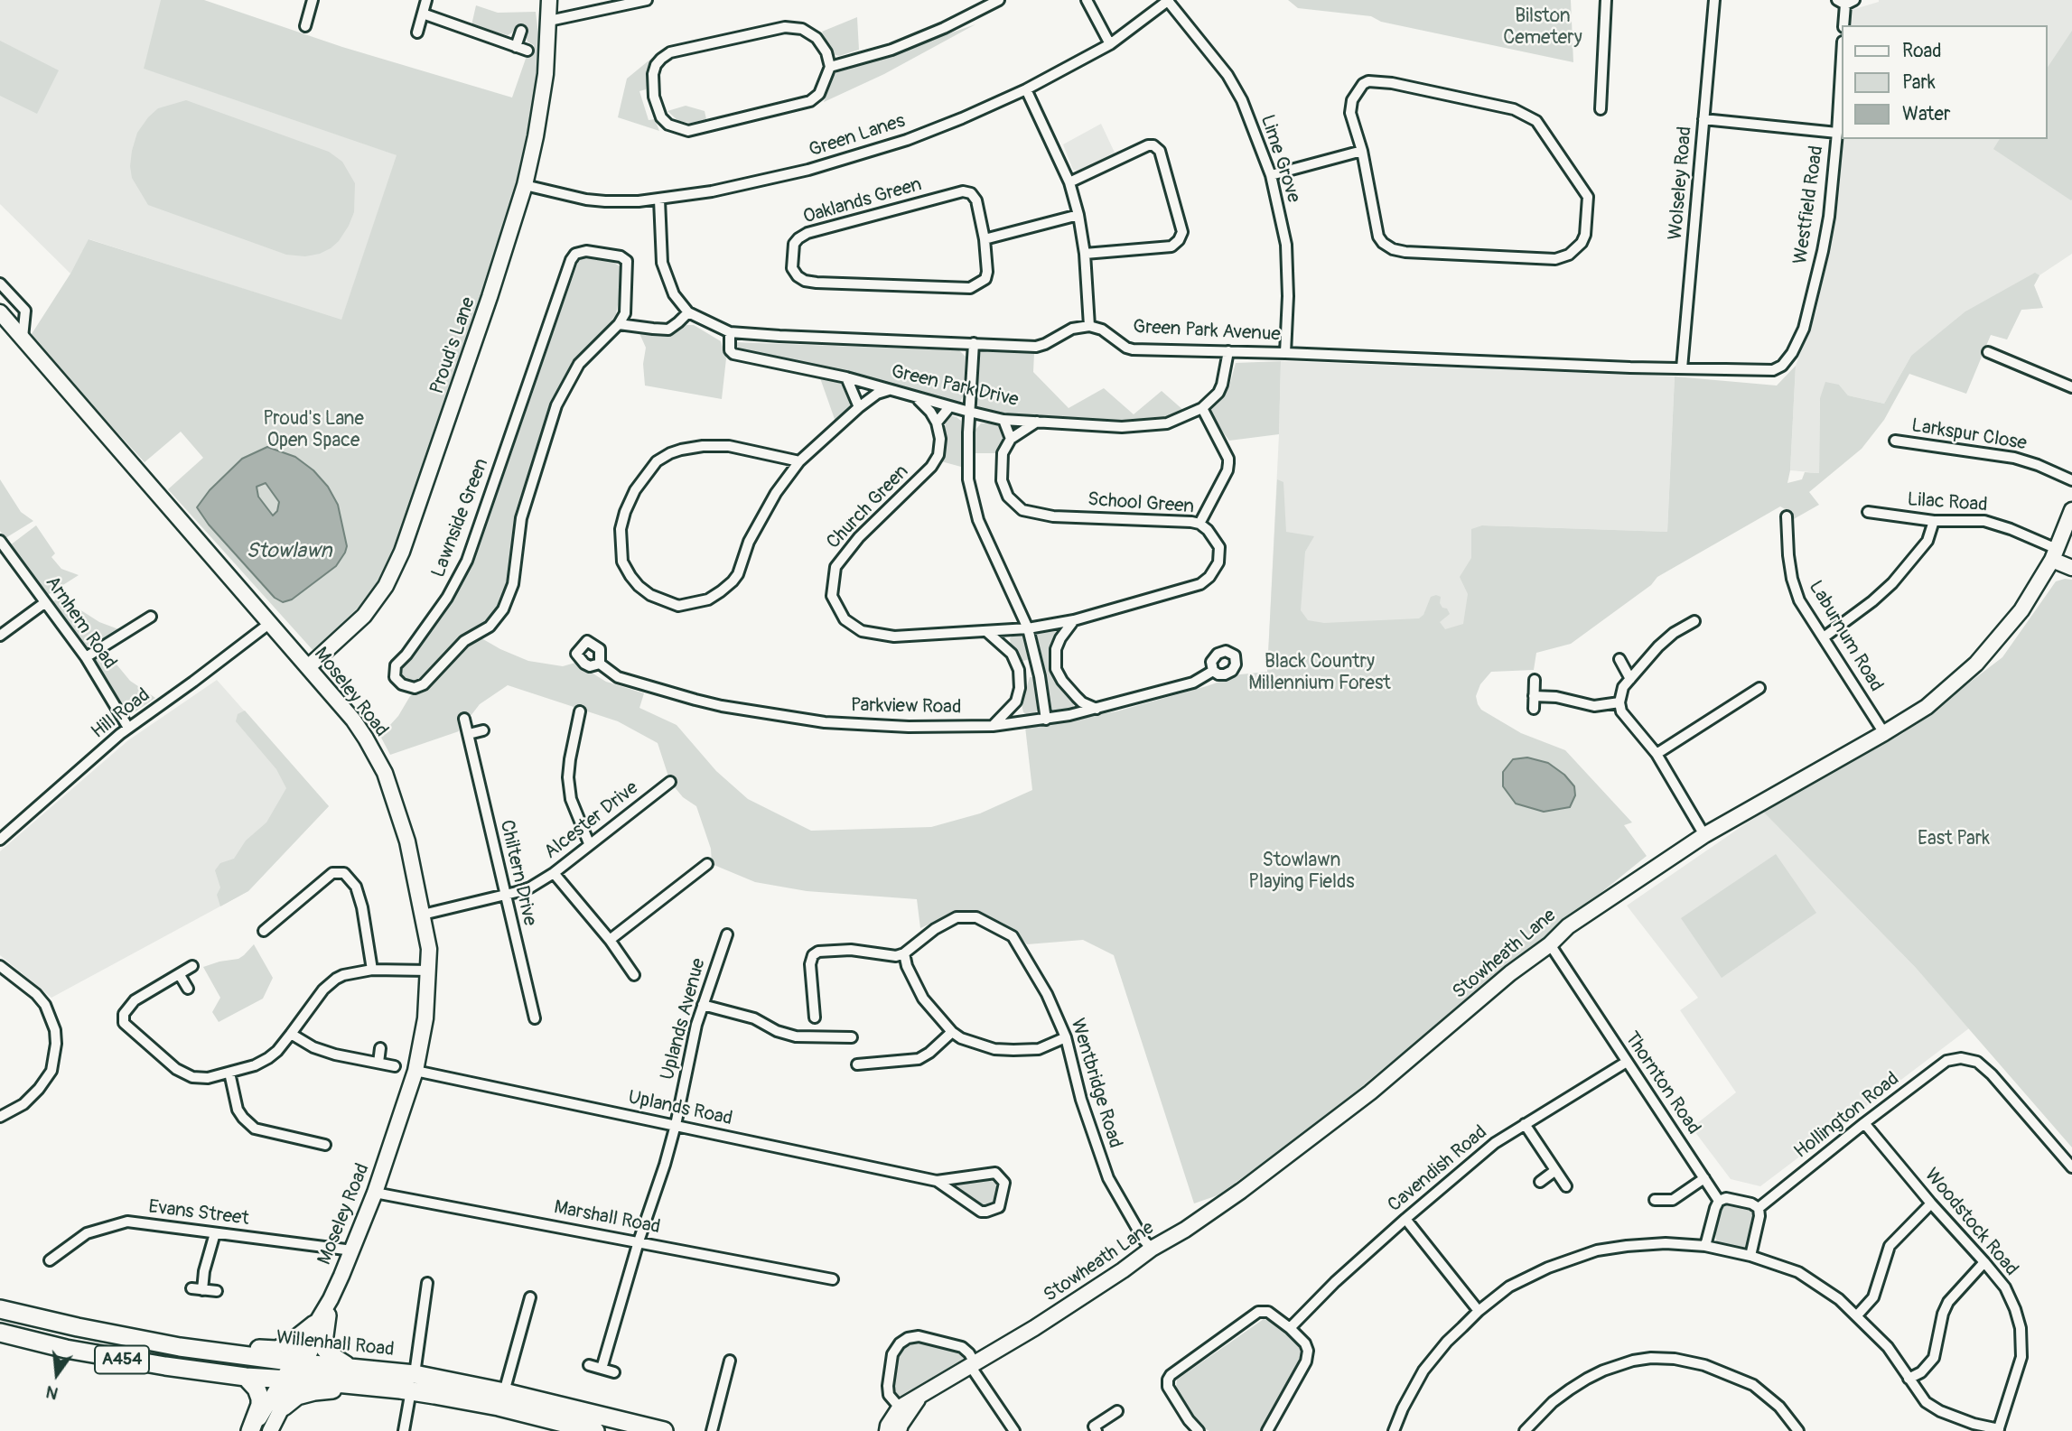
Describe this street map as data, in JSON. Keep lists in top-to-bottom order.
{
  "streets": {
    "highway": ["Willenhall Road", "A454"],
    "street": [
      "Green Lanes",
      "Lime Grove",
      "Wolseley Road",
      "Oaklands Green",
      "Westfield Road",
      "Green Park Avenue",
      "Proud's Lane",
      "Green Park Drive",
      "Larkspur Close",
      "Lilac Road",
      "School Green",
      "Church Green",
      "Lawnside Green",
      "Arnhem Road",
      "Laburnum Road",
      "Moseley Road",
      "Parkview Road",
      "Hill Road",
      "Alcester Drive",
      "Chiltern Drive",
      "Stowheath Lane",
      "Uplands Avenue",
      "Wentbridge Road",
      "Thornton Road",
      "Uplands Road",
      "Hollington Road",
      "Cavendish Road",
      "Evans Street",
      "Marshall Road",
      "Woodstock Road"
    ]
  },
  "crossings": [
    ["Green Lanes", "Lime Grove"],
    ["Green Lanes", "Proud's Lane"],
    ["Lime Grove", "Green Park Avenue"],
    ["Wolseley Road", "Green Park Avenue"],
    ["Westfield Road", "Green Park Avenue"],
    ["Green Park Avenue", "Green Park Drive"],
    ["Proud's Lane", "Moseley Road"],
    ["Lilac Road", "Stowheath Lane"],
    ["School Green", "Church Green"],
    ["Arnhem Road", "Hill Road"],
    ["Laburnum Road", "Stowheath Lane"],
    ["Moseley Road", "Hill Road"],
    ["Moseley Road", "Alcester Drive"],
    ["Moseley Road", "Uplands Road"],
    ["Moseley Road", "Evans Street"],
    ["Moseley Road", "Marshall Road"],
    ["Moseley Road", "Willenhall Road"],
    ["Alcester Drive", "Chiltern Drive"],
    ["Stowheath Lane", "Wentbridge Road"],
    ["Stowheath Lane", "Thornton Road"],
    ["Uplands Avenue", "Uplands Road"],
    ["Uplands Avenue", "Marshall Road"],
    ["Thornton Road", "Cavendish Road"],
    ["Hollington Road", "Woodstock Road"]
  ],
  "water": ["Stowlawn"],
  "parks": [
    "Bilston Cemetery",
    "Proud's Lane Open Space",
    "Black Country Millennium Forest",
    "East Park",
    "Stowlawn Playing Fields"
  ],
  "legend": ["Road", "Park", "Water"],
  "north": "bottom"
}
